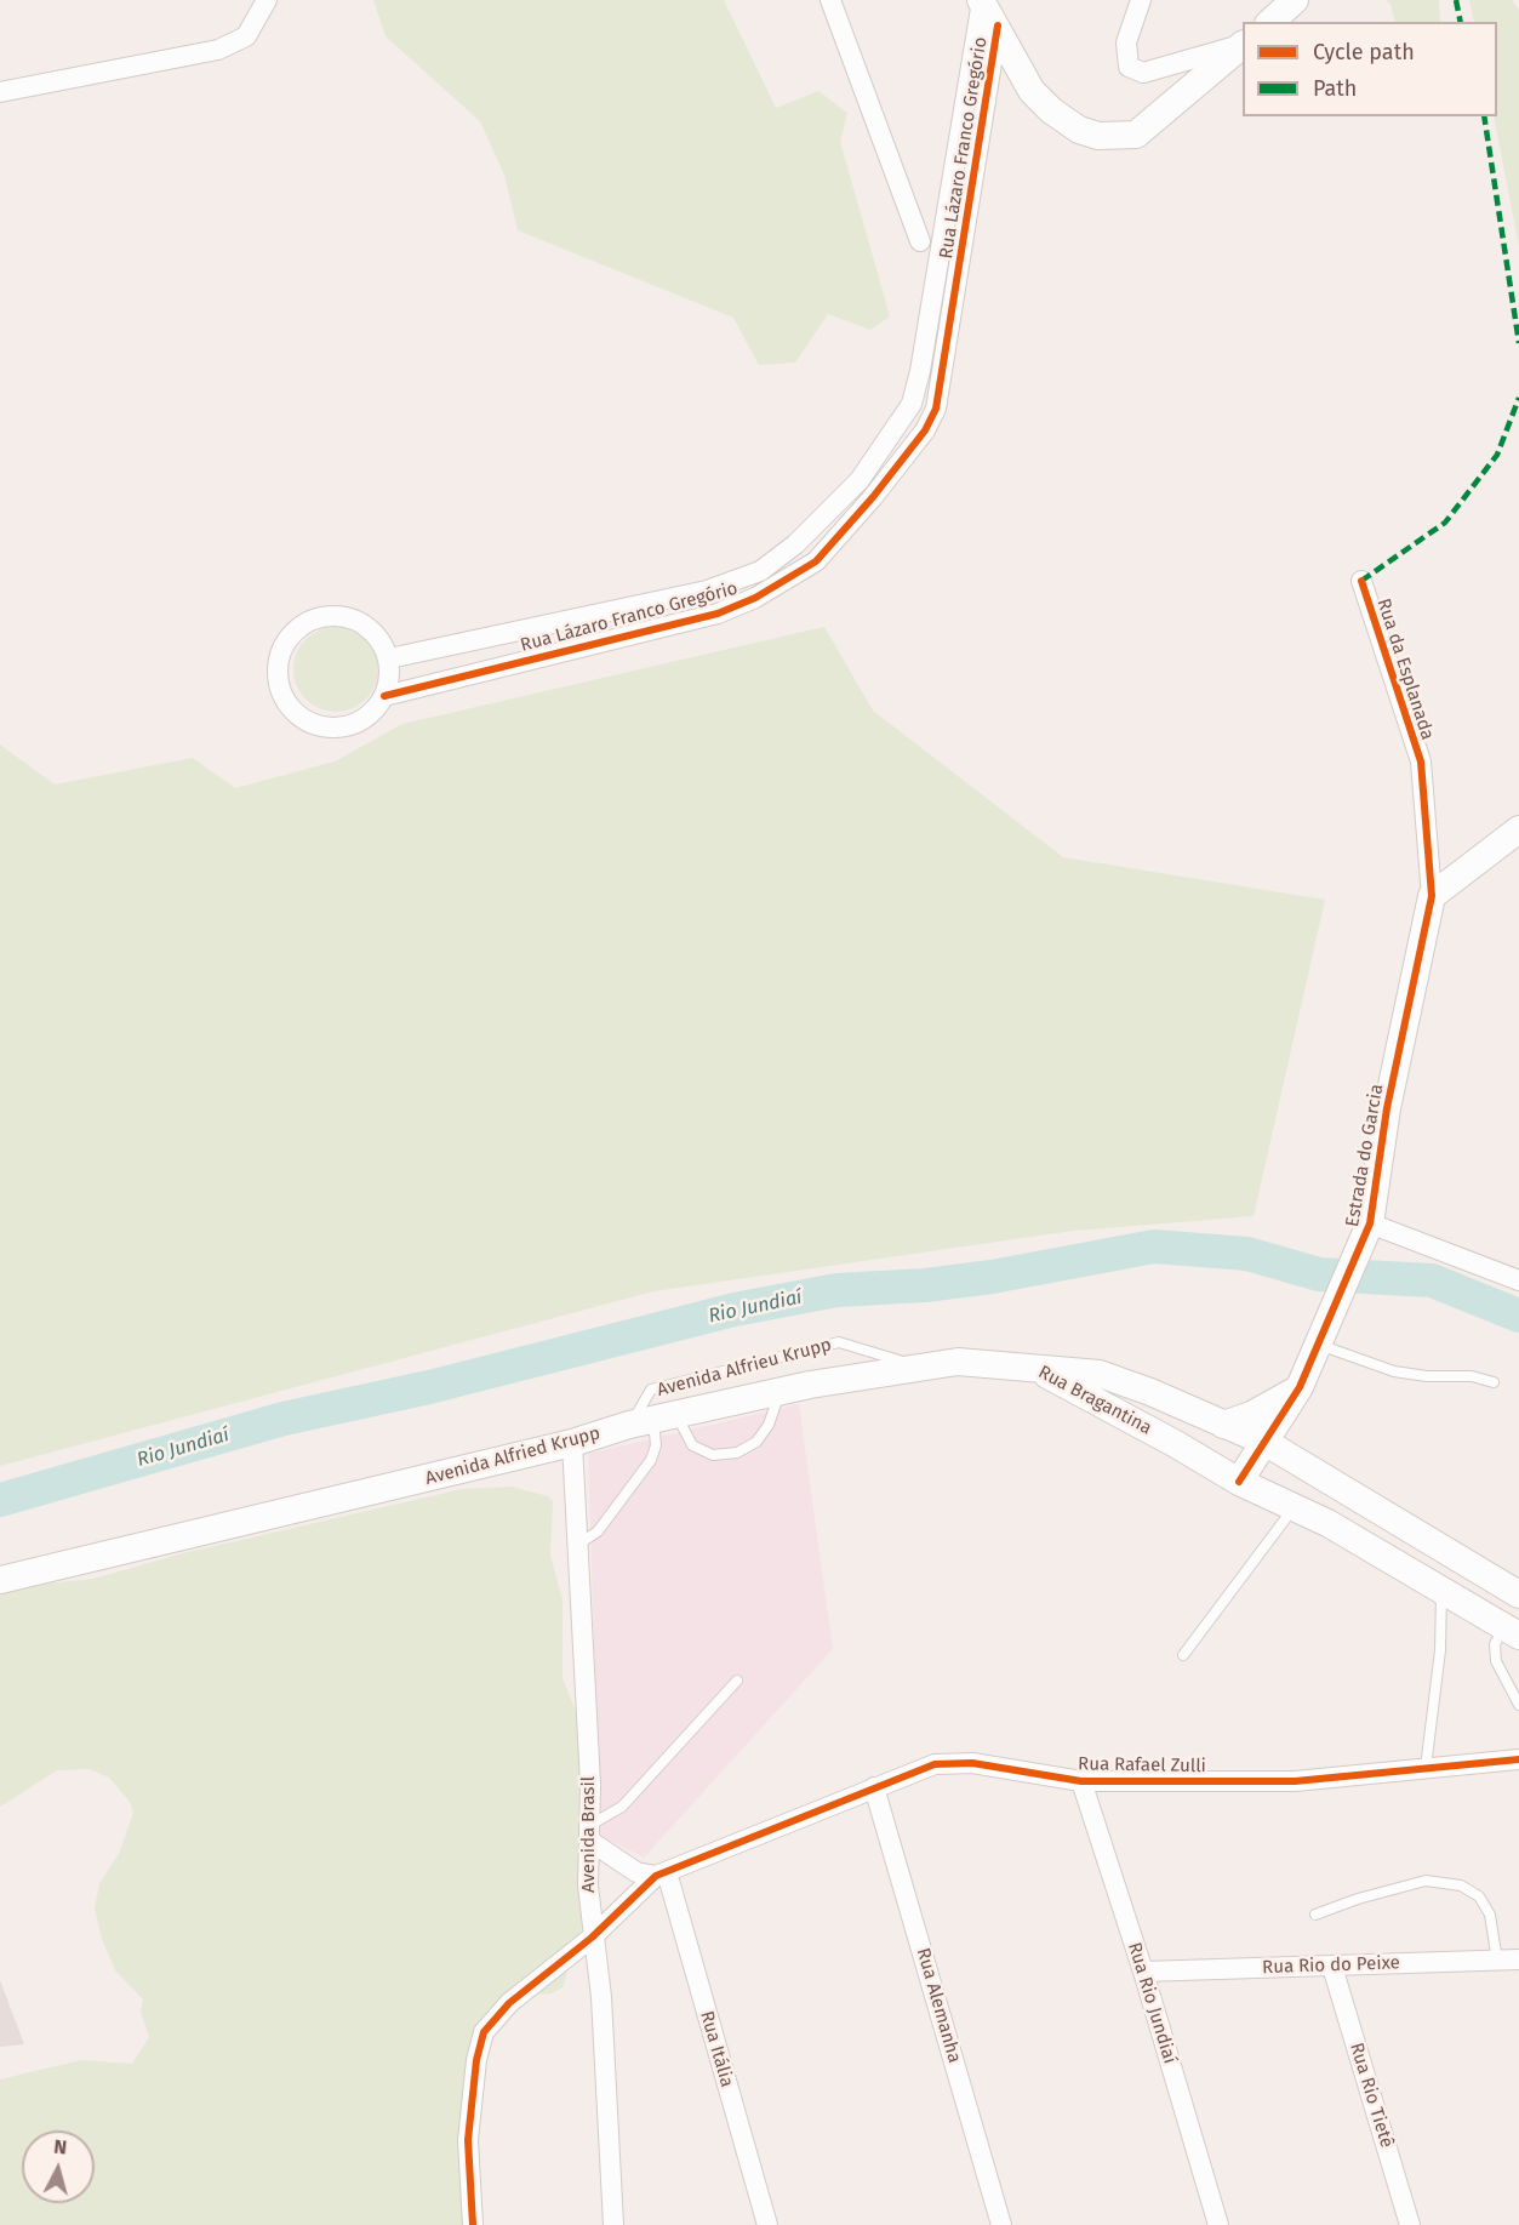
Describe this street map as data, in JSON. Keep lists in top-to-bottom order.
{
  "streets": {
    "main road": ["Estrada do Garcia", "Rua Bragantina", "Avenida Alfried Krupp"],
    "street": [
      "Rua Lázaro Franco Gregório",
      "Rua da Esplanada",
      "Rua Rafael Zulli",
      "Avenida Brasil",
      "Rua Rio do Peixe",
      "Rua Rio Jundiaí",
      "Rua Alemanha",
      "Rua Itália",
      "Rua Rio Tietê"
    ],
    "lane": ["Avenida Alfrieu Krupp"]
  },
  "crossings": [
    ["Rua da Esplanada", "Estrada do Garcia"],
    ["Estrada do Garcia", "Rua Bragantina"],
    ["Avenida Alfrieu Krupp", "Avenida Alfried Krupp"],
    ["Rua Bragantina", "Avenida Alfried Krupp"],
    ["Avenida Alfried Krupp", "Avenida Brasil"],
    ["Rua Rafael Zulli", "Rua Rio Jundiaí"],
    ["Rua Rafael Zulli", "Rua Alemanha"],
    ["Rua Rafael Zulli", "Rua Itália"],
    ["Rua Rio do Peixe", "Rua Rio Jundiaí"],
    ["Rua Rio do Peixe", "Rua Rio Tietê"]
  ],
  "water": ["Rio Jundiaí"],
  "legend": ["Cycle path", "Path"],
  "north": "top"
}
